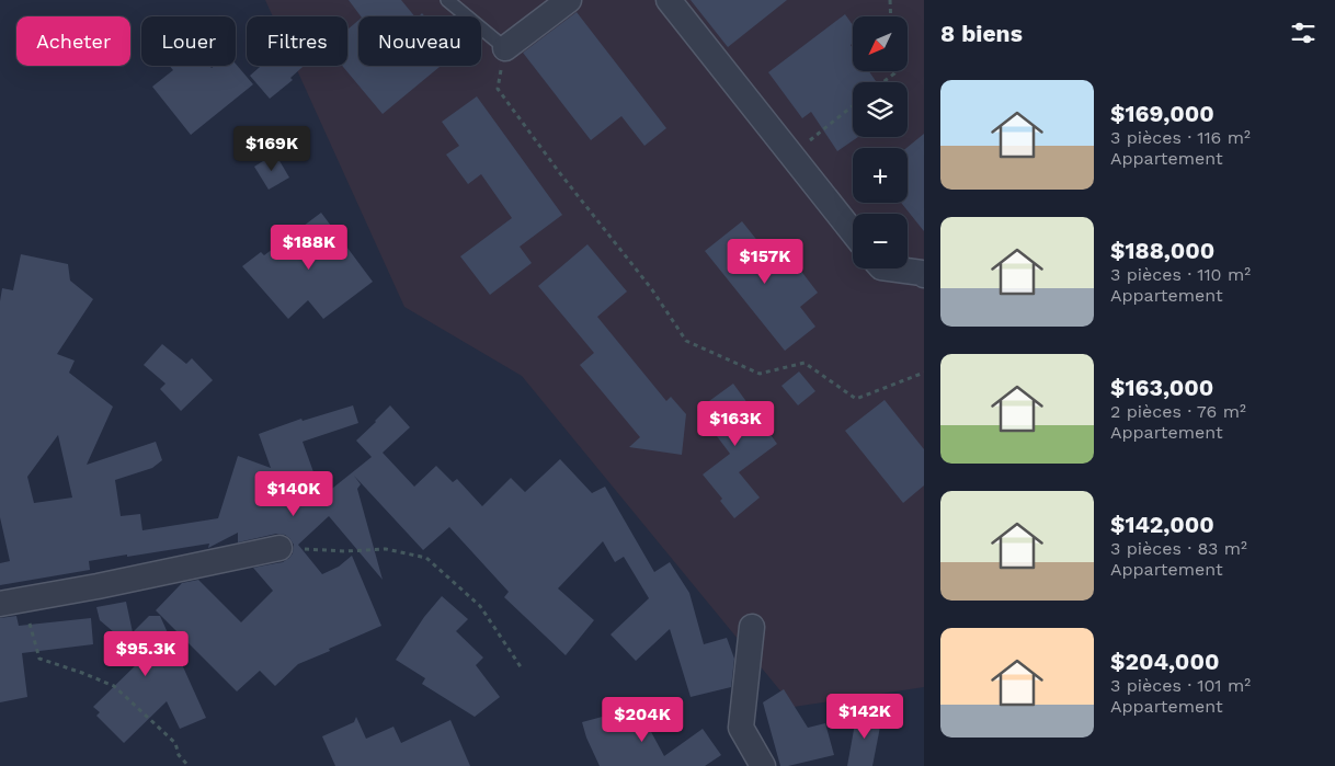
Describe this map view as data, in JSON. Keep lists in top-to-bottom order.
{
  "north": "bottom left",
  "page": {
    "heading": "8 biens",
    "map_buttons": ["+", "−"],
    "chip": [
      "Acheter",
      "Louer",
      "Filtres",
      "Nouveau"
    ],
    "list": [
      {
        "name": "$169,000",
        "note": "3 pièces · 116 m² · Appartement"
      },
      {
        "name": "$188,000",
        "note": "3 pièces · 110 m² · Appartement"
      },
      {
        "name": "$163,000",
        "note": "2 pièces · 76 m² · Appartement"
      },
      {
        "name": "$142,000",
        "note": "3 pièces · 83 m² · Appartement"
      },
      {
        "name": "$204,000",
        "note": "3 pièces · 101 m² · Appartement"
      }
    ],
    "price": [
      "$169K",
      "$188K",
      "$157K",
      "$163K",
      "$140K",
      "$95.3K",
      "$142K",
      "$204K"
    ]
  }
}
